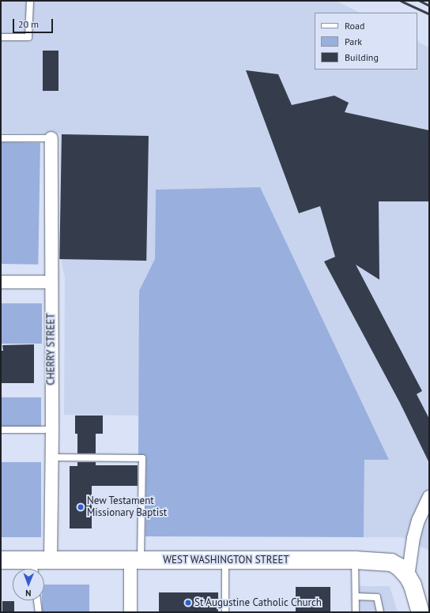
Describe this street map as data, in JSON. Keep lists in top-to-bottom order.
{
  "streets": {
    "street": ["CHERRY STREET", "WEST WASHINGTON STREET"]
  },
  "crossings": [
    ["CHERRY STREET", "WEST WASHINGTON STREET"]
  ],
  "places": ["New Testament Missionary Baptist", "St Augustine Catholic Church"],
  "legend": ["Road", "Park", "Building"],
  "scale_bar": "20 m",
  "north": "bottom"
}
